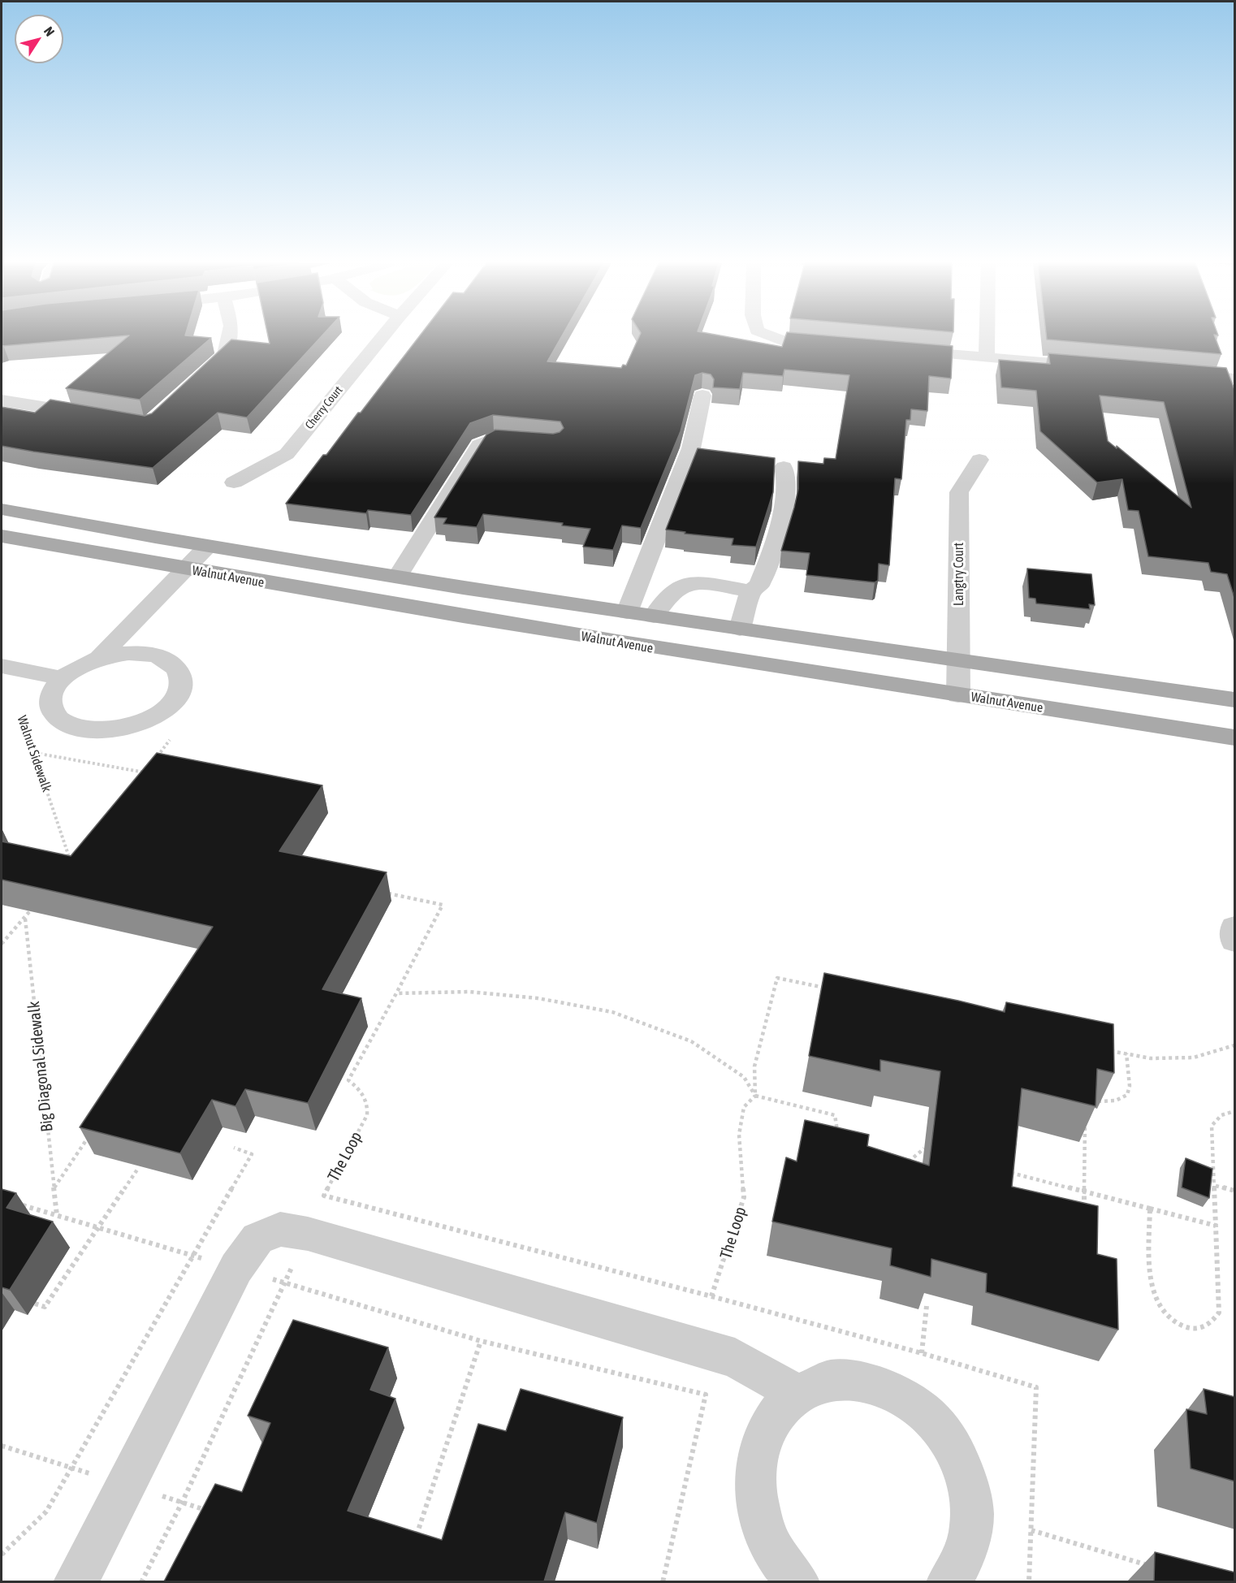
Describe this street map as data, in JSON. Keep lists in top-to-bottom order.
{
  "streets": {
    "main road": ["Walnut Avenue"],
    "street": ["Cherry Court", "Langtry Court"],
    "path": ["Walnut Sidewalk", "Big Diagonal Sidewalk", "The Loop"]
  },
  "crossings": [
    ["Langtry Court", "Walnut Avenue"]
  ],
  "north": "top right"
}
